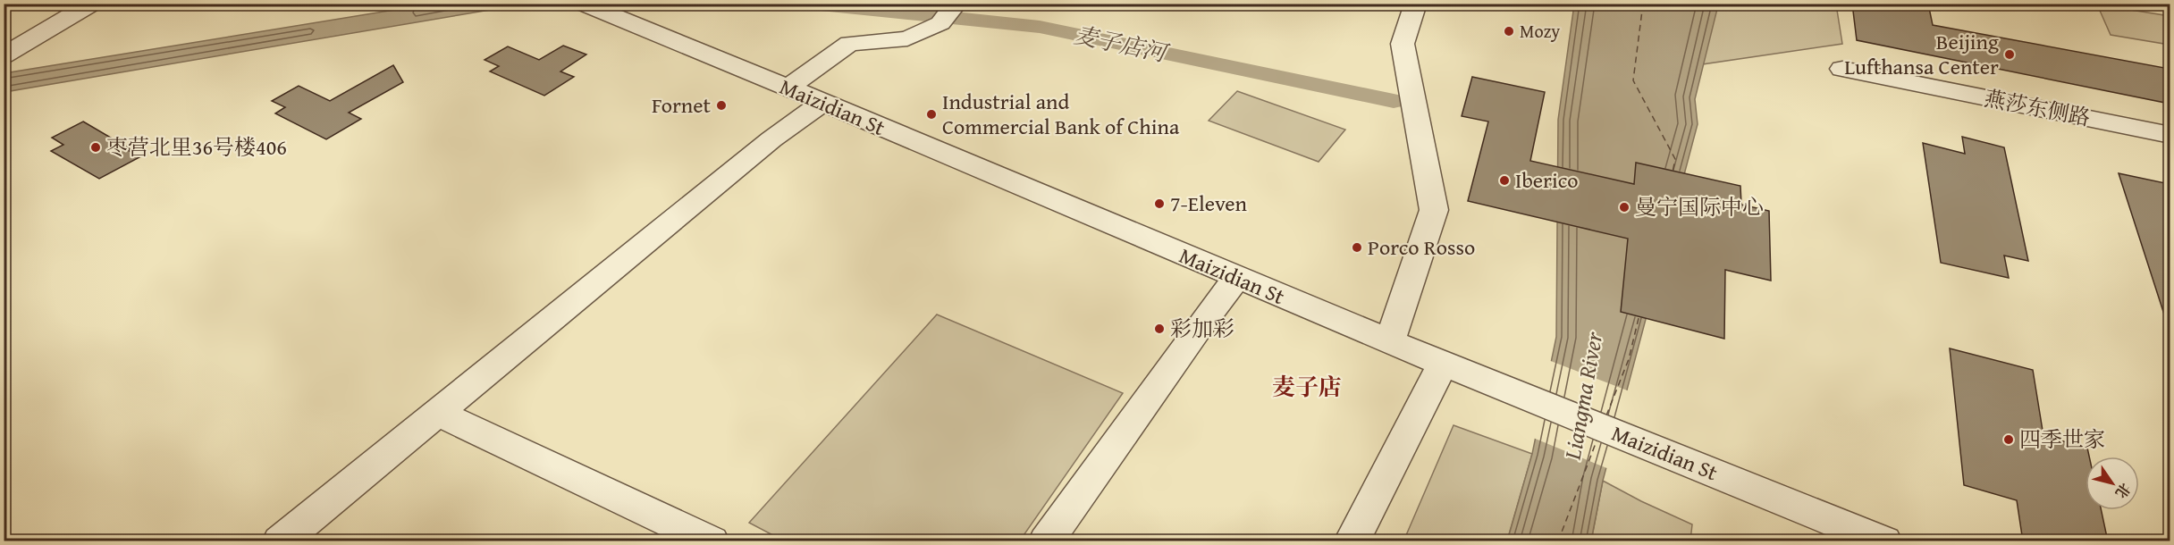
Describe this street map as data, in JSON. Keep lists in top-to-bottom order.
{
  "streets": {
    "street": ["Maizidian St", "燕莎东侧路"]
  },
  "districts": ["麦子店"],
  "water": ["麦子店河", "Liangma River"],
  "places": [
    "Mozy",
    "Beijing Lufthansa Center",
    "Fornet",
    "Industrial and Commercial Bank of China",
    "枣营北里36号楼406",
    "Iberico",
    "7-Eleven",
    "曼宁国际中心",
    "Porco Rosso",
    "彩加彩",
    "四季世家"
  ],
  "north": "bottom right"
}
